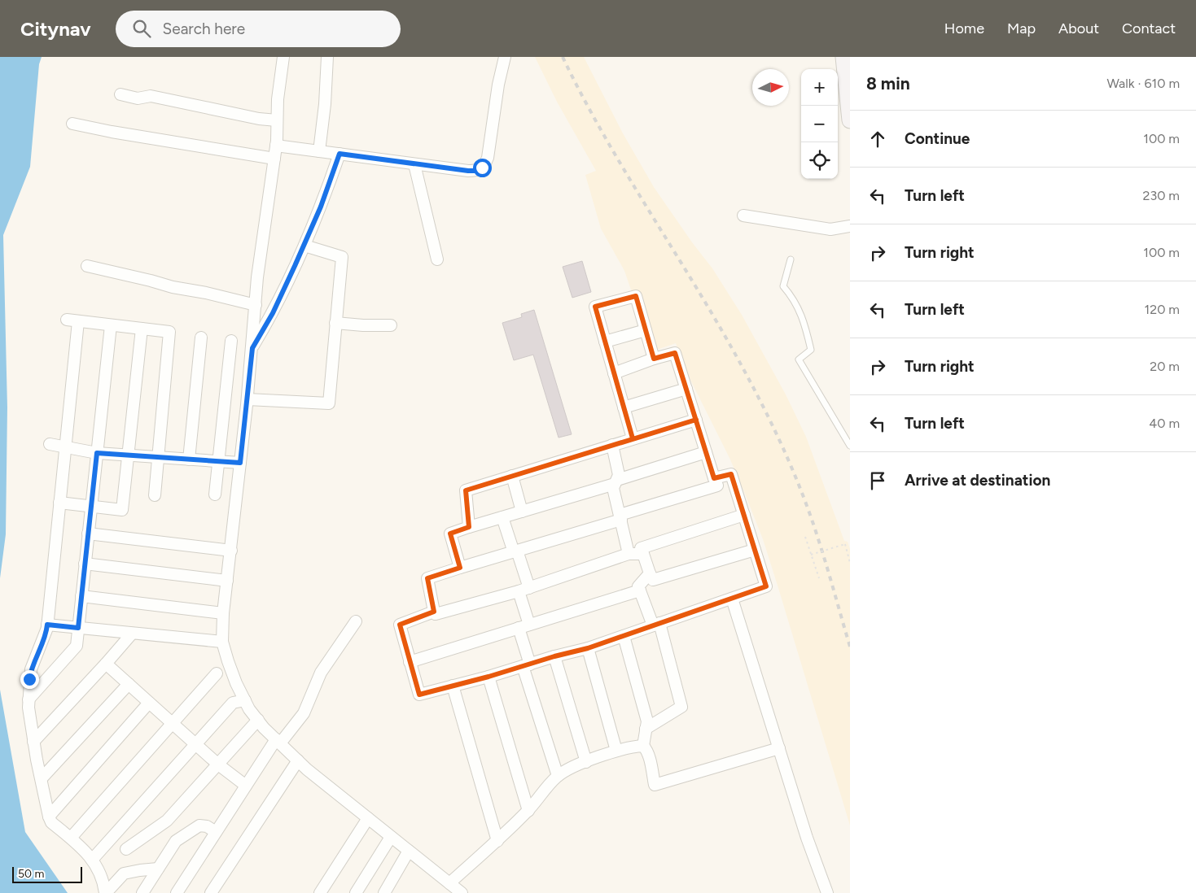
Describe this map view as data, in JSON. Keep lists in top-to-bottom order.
{
  "scale_bar": "50 m",
  "north": "right",
  "page": {
    "header": "Citynav",
    "search": "Search here",
    "nav": [
      "Home",
      "Map",
      "About",
      "Contact"
    ],
    "heading": ["8 min", "Walk · 610 m"],
    "map_buttons": ["+", "−"],
    "list": [
      ["Continue", "100 m"],
      ["Turn left", "230 m"],
      ["Turn right", "100 m"],
      ["Turn left", "120 m"],
      ["Turn right", "20 m"],
      ["Turn left", "40 m"],
      "Arrive at destination"
    ],
    "scale": "50 m"
  }
}
